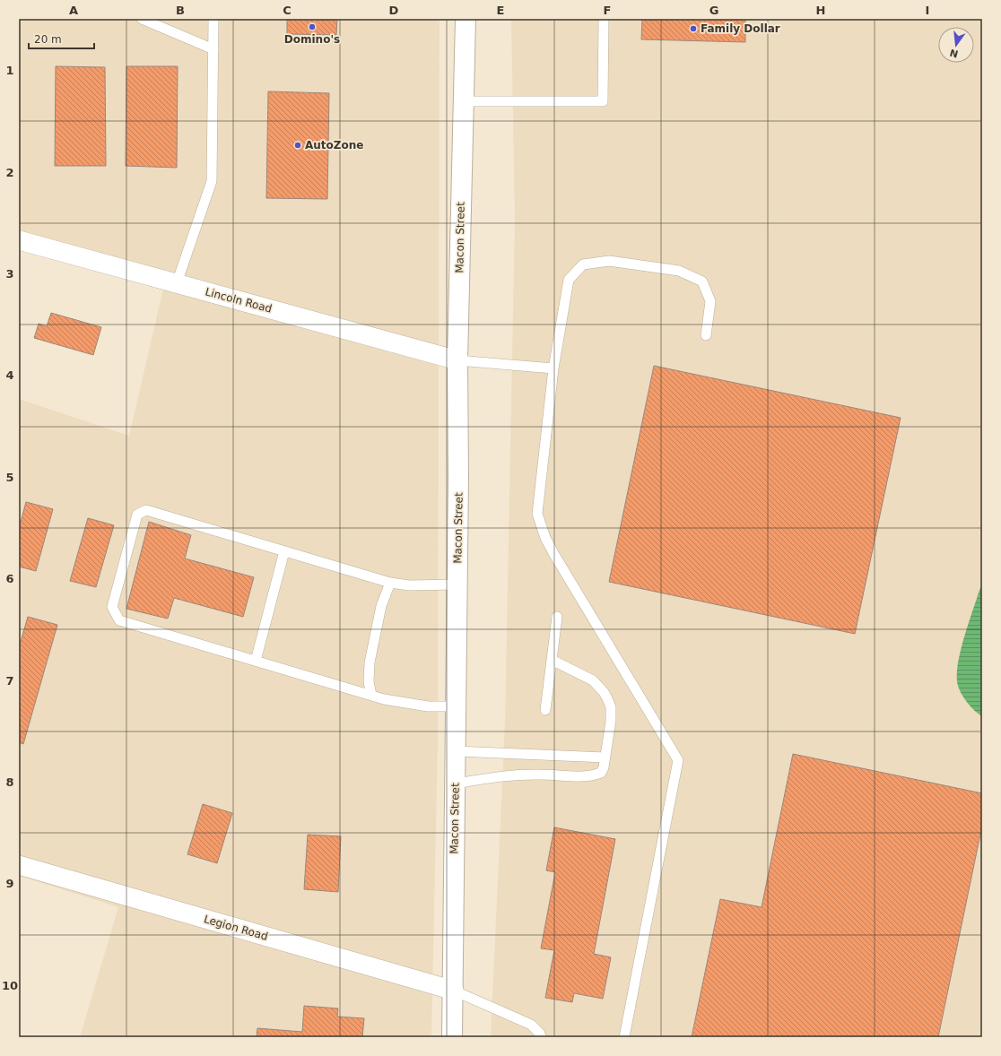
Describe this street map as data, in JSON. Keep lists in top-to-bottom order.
{
  "streets": {
    "main road": ["Macon Street"],
    "street": ["Lincoln Road", "Legion Road"]
  },
  "crossings": [
    ["Macon Street", "Lincoln Road"],
    ["Macon Street", "Legion Road"]
  ],
  "places": ["Domino's", "Family Dollar", "AutoZone"],
  "scale_bar": "20 m",
  "north": "bottom",
  "grid": {
    "columns": [
      "A",
      "B",
      "C",
      "D",
      "E",
      "F",
      "G",
      "H",
      "I"
    ],
    "rows": [
      "1",
      "2",
      "3",
      "4",
      "5",
      "6",
      "7",
      "8",
      "9",
      "10"
    ]
  }
}
